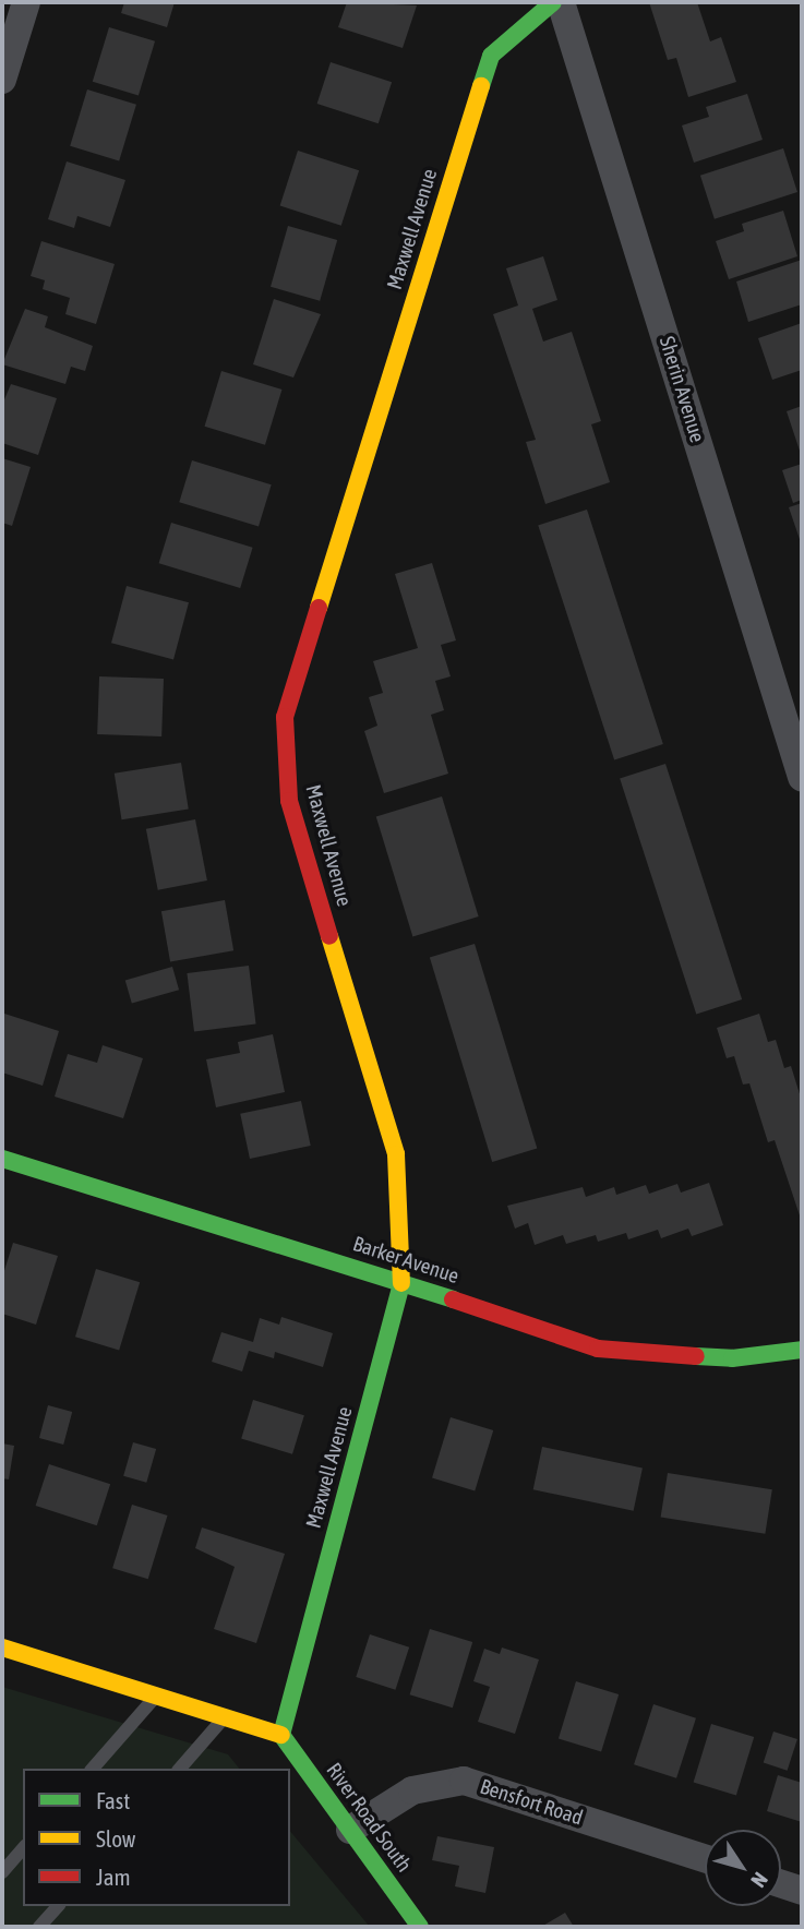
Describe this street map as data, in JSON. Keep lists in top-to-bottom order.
{
  "streets": {
    "street": [
      "Maxwell Avenue",
      "Sherin Avenue",
      "Barker Avenue",
      "Bensfort Road",
      "River Road South"
    ]
  },
  "crossings": [
    ["Maxwell Avenue", "Barker Avenue"],
    ["Maxwell Avenue", "River Road South"],
    ["Bensfort Road", "River Road South"]
  ],
  "legend": ["Fast", "Slow", "Jam"],
  "north": "bottom right"
}
